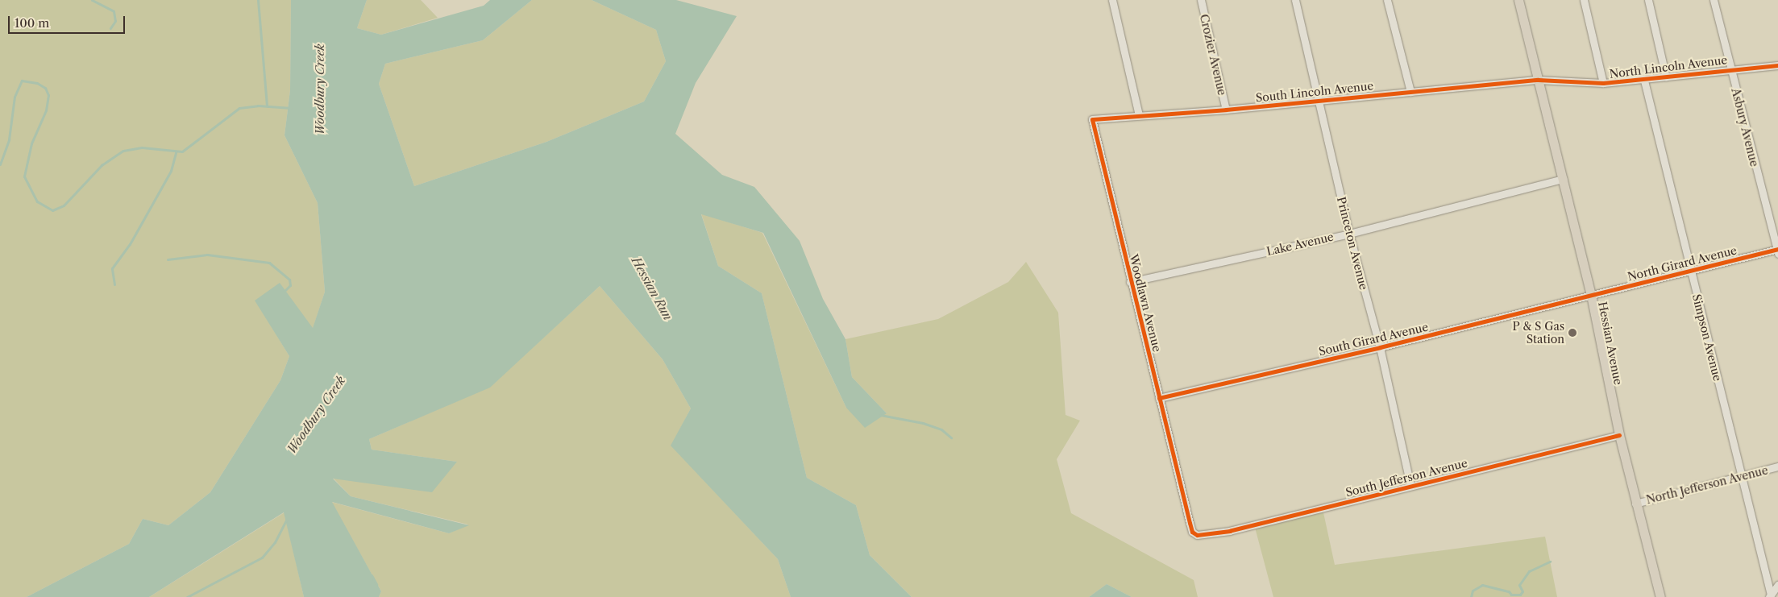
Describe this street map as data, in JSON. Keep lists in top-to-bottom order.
{
  "streets": {
    "main road": ["Hessian Avenue"],
    "street": [
      "Crozier Avenue",
      "North Lincoln Avenue",
      "South Lincoln Avenue",
      "Asbury Avenue",
      "Princeton Avenue",
      "Lake Avenue",
      "North Girard Avenue",
      "Woodlawn Avenue",
      "Simpson Avenue",
      "South Girard Avenue",
      "South Jefferson Avenue",
      "North Jefferson Avenue"
    ]
  },
  "crossings": [
    ["Crozier Avenue", "South Lincoln Avenue"],
    ["North Lincoln Avenue", "South Lincoln Avenue"],
    ["North Lincoln Avenue", "Asbury Avenue"],
    ["North Lincoln Avenue", "Simpson Avenue"],
    ["North Lincoln Avenue", "Hessian Avenue"],
    ["South Lincoln Avenue", "Princeton Avenue"],
    ["South Lincoln Avenue", "Woodlawn Avenue"],
    ["South Lincoln Avenue", "Hessian Avenue"],
    ["Asbury Avenue", "North Girard Avenue"],
    ["Princeton Avenue", "Lake Avenue"],
    ["Princeton Avenue", "South Girard Avenue"],
    ["Princeton Avenue", "South Jefferson Avenue"],
    ["Lake Avenue", "Woodlawn Avenue"],
    ["Lake Avenue", "Hessian Avenue"],
    ["North Girard Avenue", "Simpson Avenue"],
    ["North Girard Avenue", "South Girard Avenue"],
    ["North Girard Avenue", "Hessian Avenue"],
    ["Woodlawn Avenue", "South Girard Avenue"],
    ["Woodlawn Avenue", "South Jefferson Avenue"],
    ["Simpson Avenue", "North Jefferson Avenue"],
    ["South Girard Avenue", "Hessian Avenue"],
    ["Hessian Avenue", "South Jefferson Avenue"],
    ["Hessian Avenue", "North Jefferson Avenue"]
  ],
  "water": ["Woodbury Creek", "Hessian Run"],
  "places": ["P & S Gas Station"],
  "scale_bar": "100 m"
}
